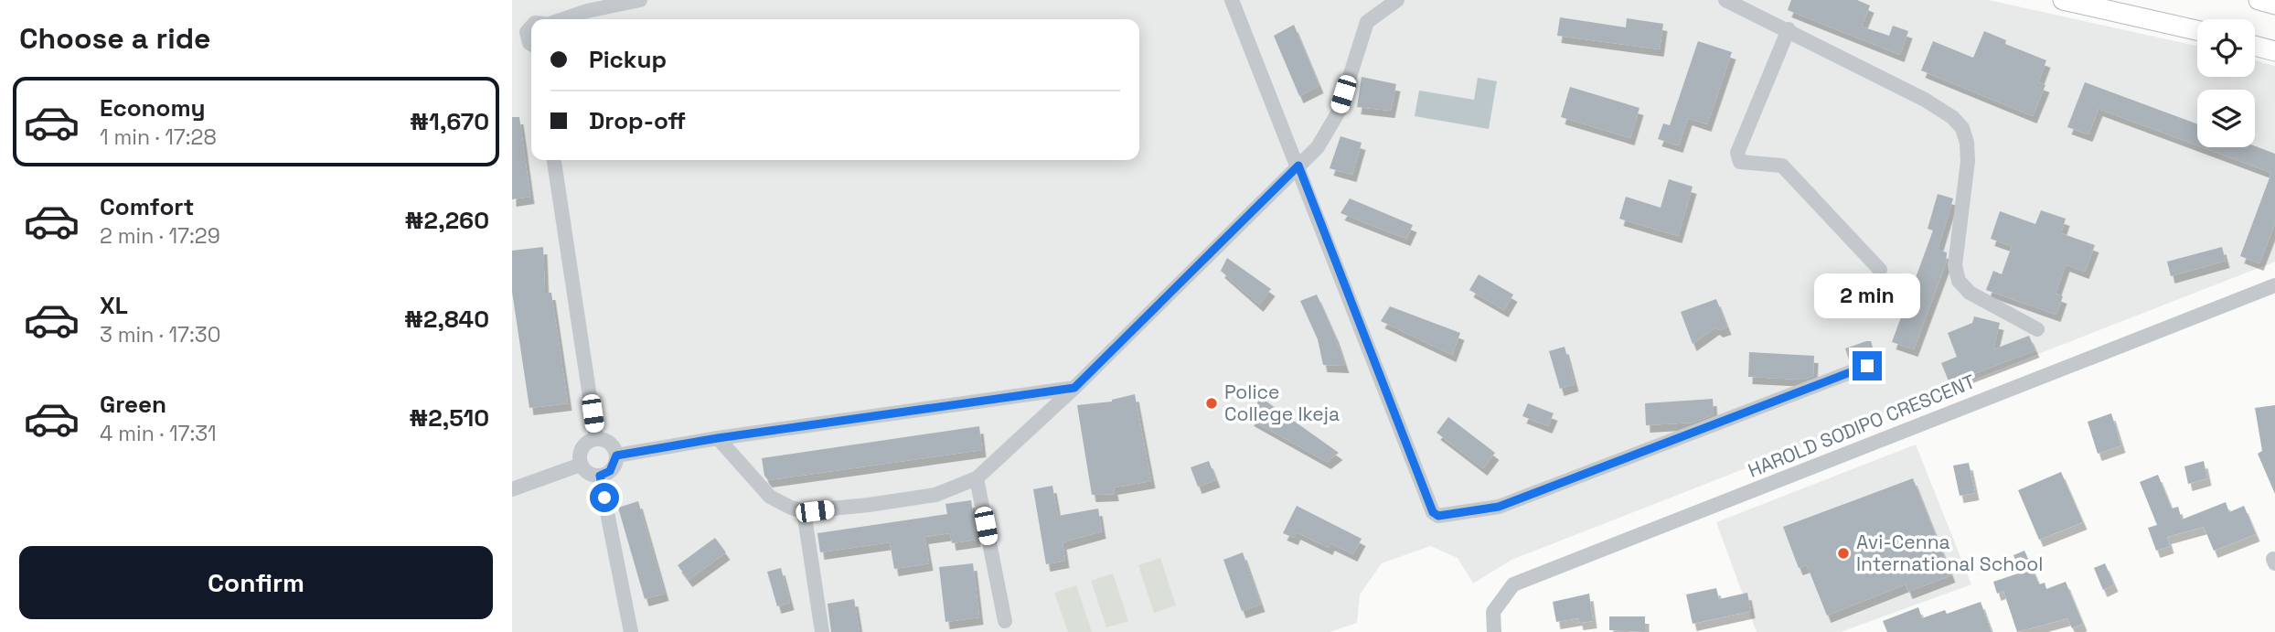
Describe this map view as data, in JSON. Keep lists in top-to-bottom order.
{
  "streets": {
    "street": ["HAROLD SODIPO CRESCENT"]
  },
  "places": ["Police College Ikeja", "Avi-Cenna International School"],
  "page": {
    "heading": "Choose a ride",
    "banner": ["Pickup", "Drop-off"],
    "list": [
      {
        "name": "Economy",
        "note": "1 min · 17:28",
        "value": "₦1,670"
      },
      {
        "name": "Comfort",
        "note": "2 min · 17:29",
        "value": "₦2,260"
      },
      {
        "name": "XL",
        "note": "3 min · 17:30",
        "value": "₦2,840"
      },
      {
        "name": "Green",
        "note": "4 min · 17:31",
        "value": "₦2,510"
      }
    ],
    "bubble": "2 min",
    "buttons": "Confirm"
  }
}
